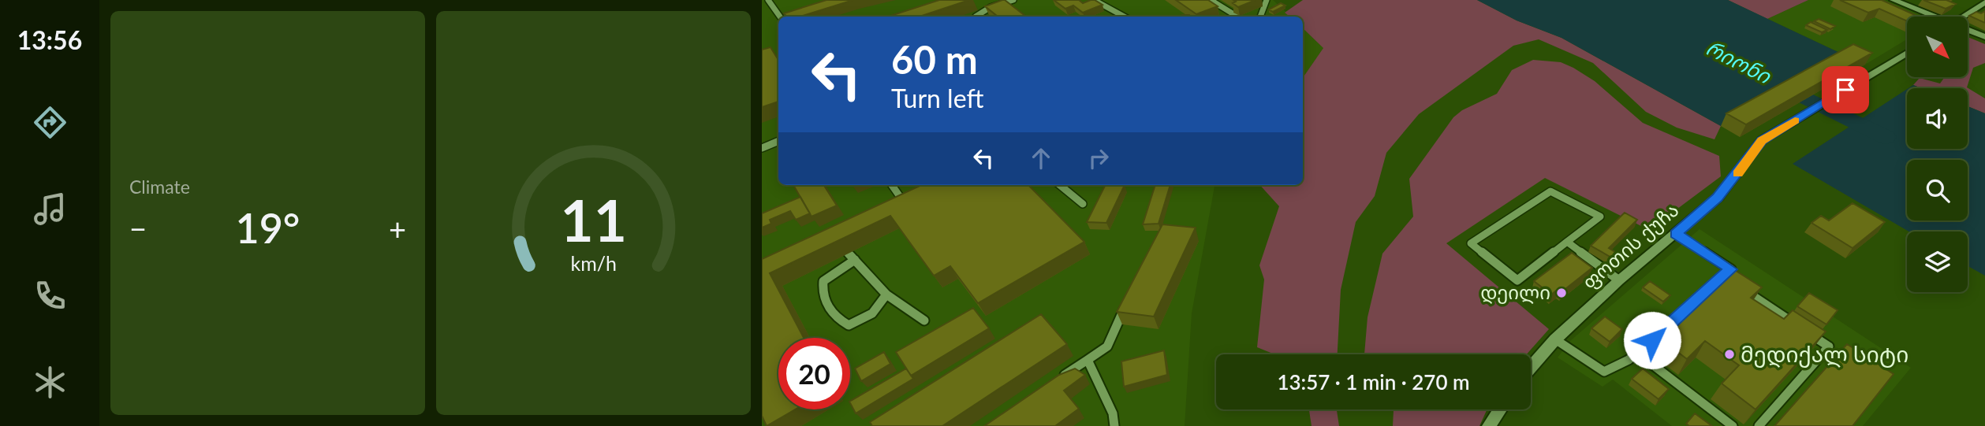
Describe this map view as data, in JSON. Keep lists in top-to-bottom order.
{
  "streets": {
    "street": ["ფოთის ქუჩა"]
  },
  "water": ["რიონი"],
  "places": ["დეილი", "მედიქალ სიტი"],
  "north": "bottom right",
  "page": {
    "tabs": "13:56",
    "tile": "Climate",
    "turn": ["60 m", "Turn left"],
    "heat": ["−", "19°", "+"],
    "limit": "20",
    "trip": "13:57 · 1 min · 270 m",
    "gauge": ["11", "km/h"]
  }
}
